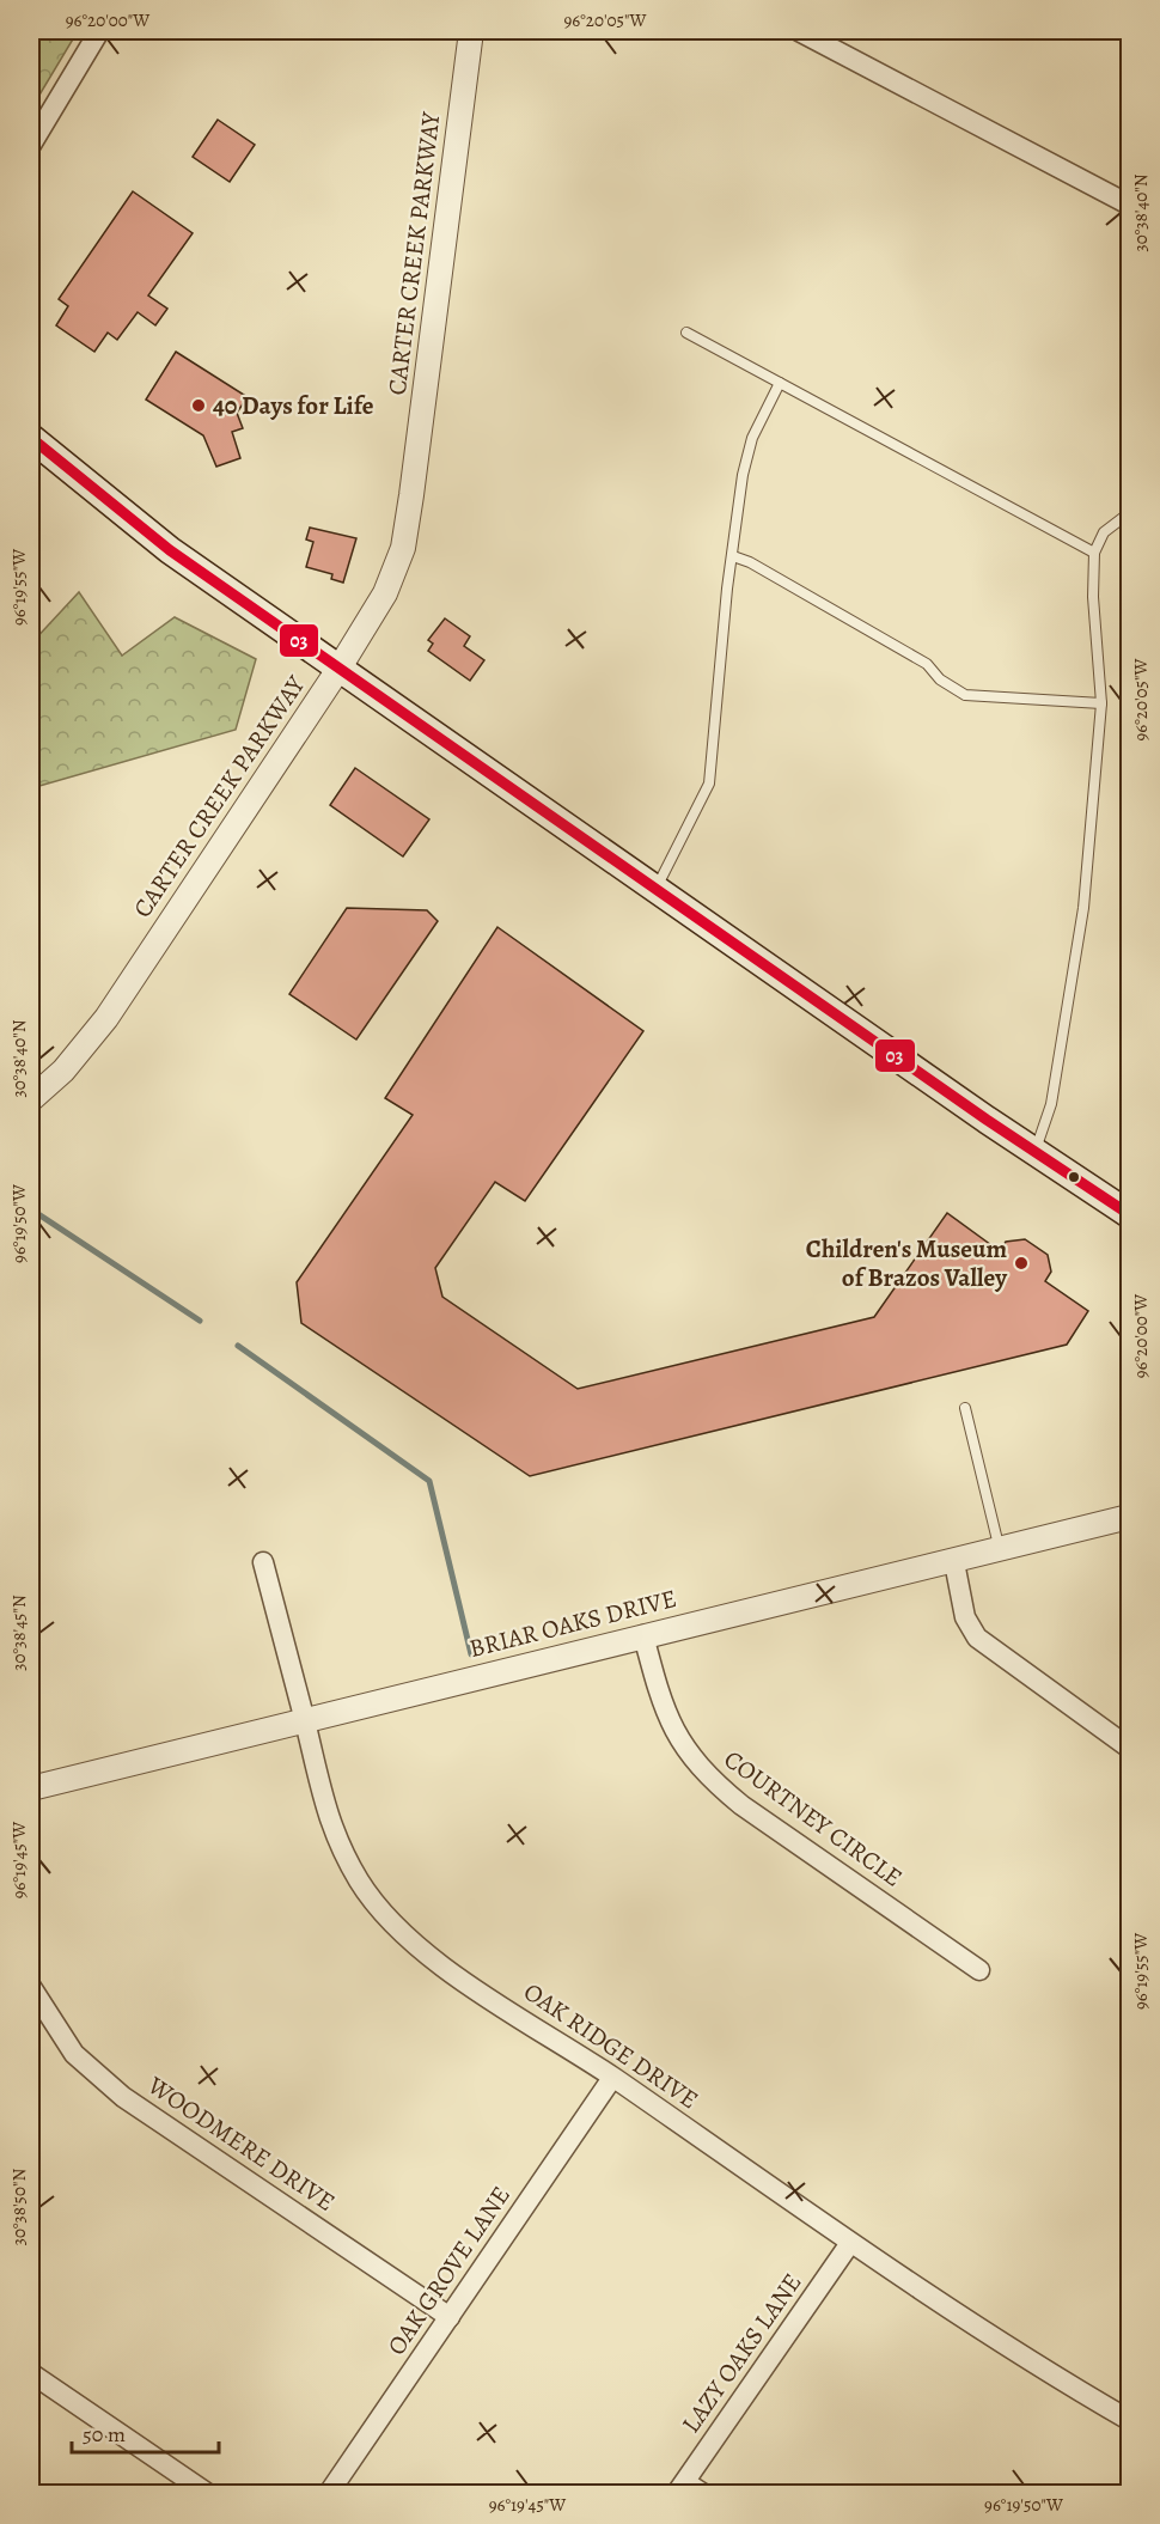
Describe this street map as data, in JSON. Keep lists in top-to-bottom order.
{
  "streets": {
    "street": [
      "CARTER CREEK PARKWAY",
      "BRIAR OAKS DRIVE",
      "COURTNEY CIRCLE",
      "OAK RIDGE DRIVE",
      "WOODMERE DRIVE",
      "OAK GROVE LANE",
      "LAZY OAKS LANE"
    ]
  },
  "crossings": [
    ["BRIAR OAKS DRIVE", "COURTNEY CIRCLE"],
    ["BRIAR OAKS DRIVE", "OAK RIDGE DRIVE"],
    ["OAK RIDGE DRIVE", "OAK GROVE LANE"],
    ["OAK RIDGE DRIVE", "LAZY OAKS LANE"],
    ["WOODMERE DRIVE", "OAK GROVE LANE"]
  ],
  "places": ["40 Days for Life", "Children's Museum of Brazos Valley"],
  "lines": ["transit line 03"],
  "scale_bar": "50 m",
  "coordinates": [
    "96°20'00\"W",
    "96°20'05\"W",
    "30°38'40\"N",
    "96°19'55\"W",
    "96°19'50\"W",
    "30°38'45\"N",
    "96°19'45\"W",
    "30°38'50\"N"
  ]
}
